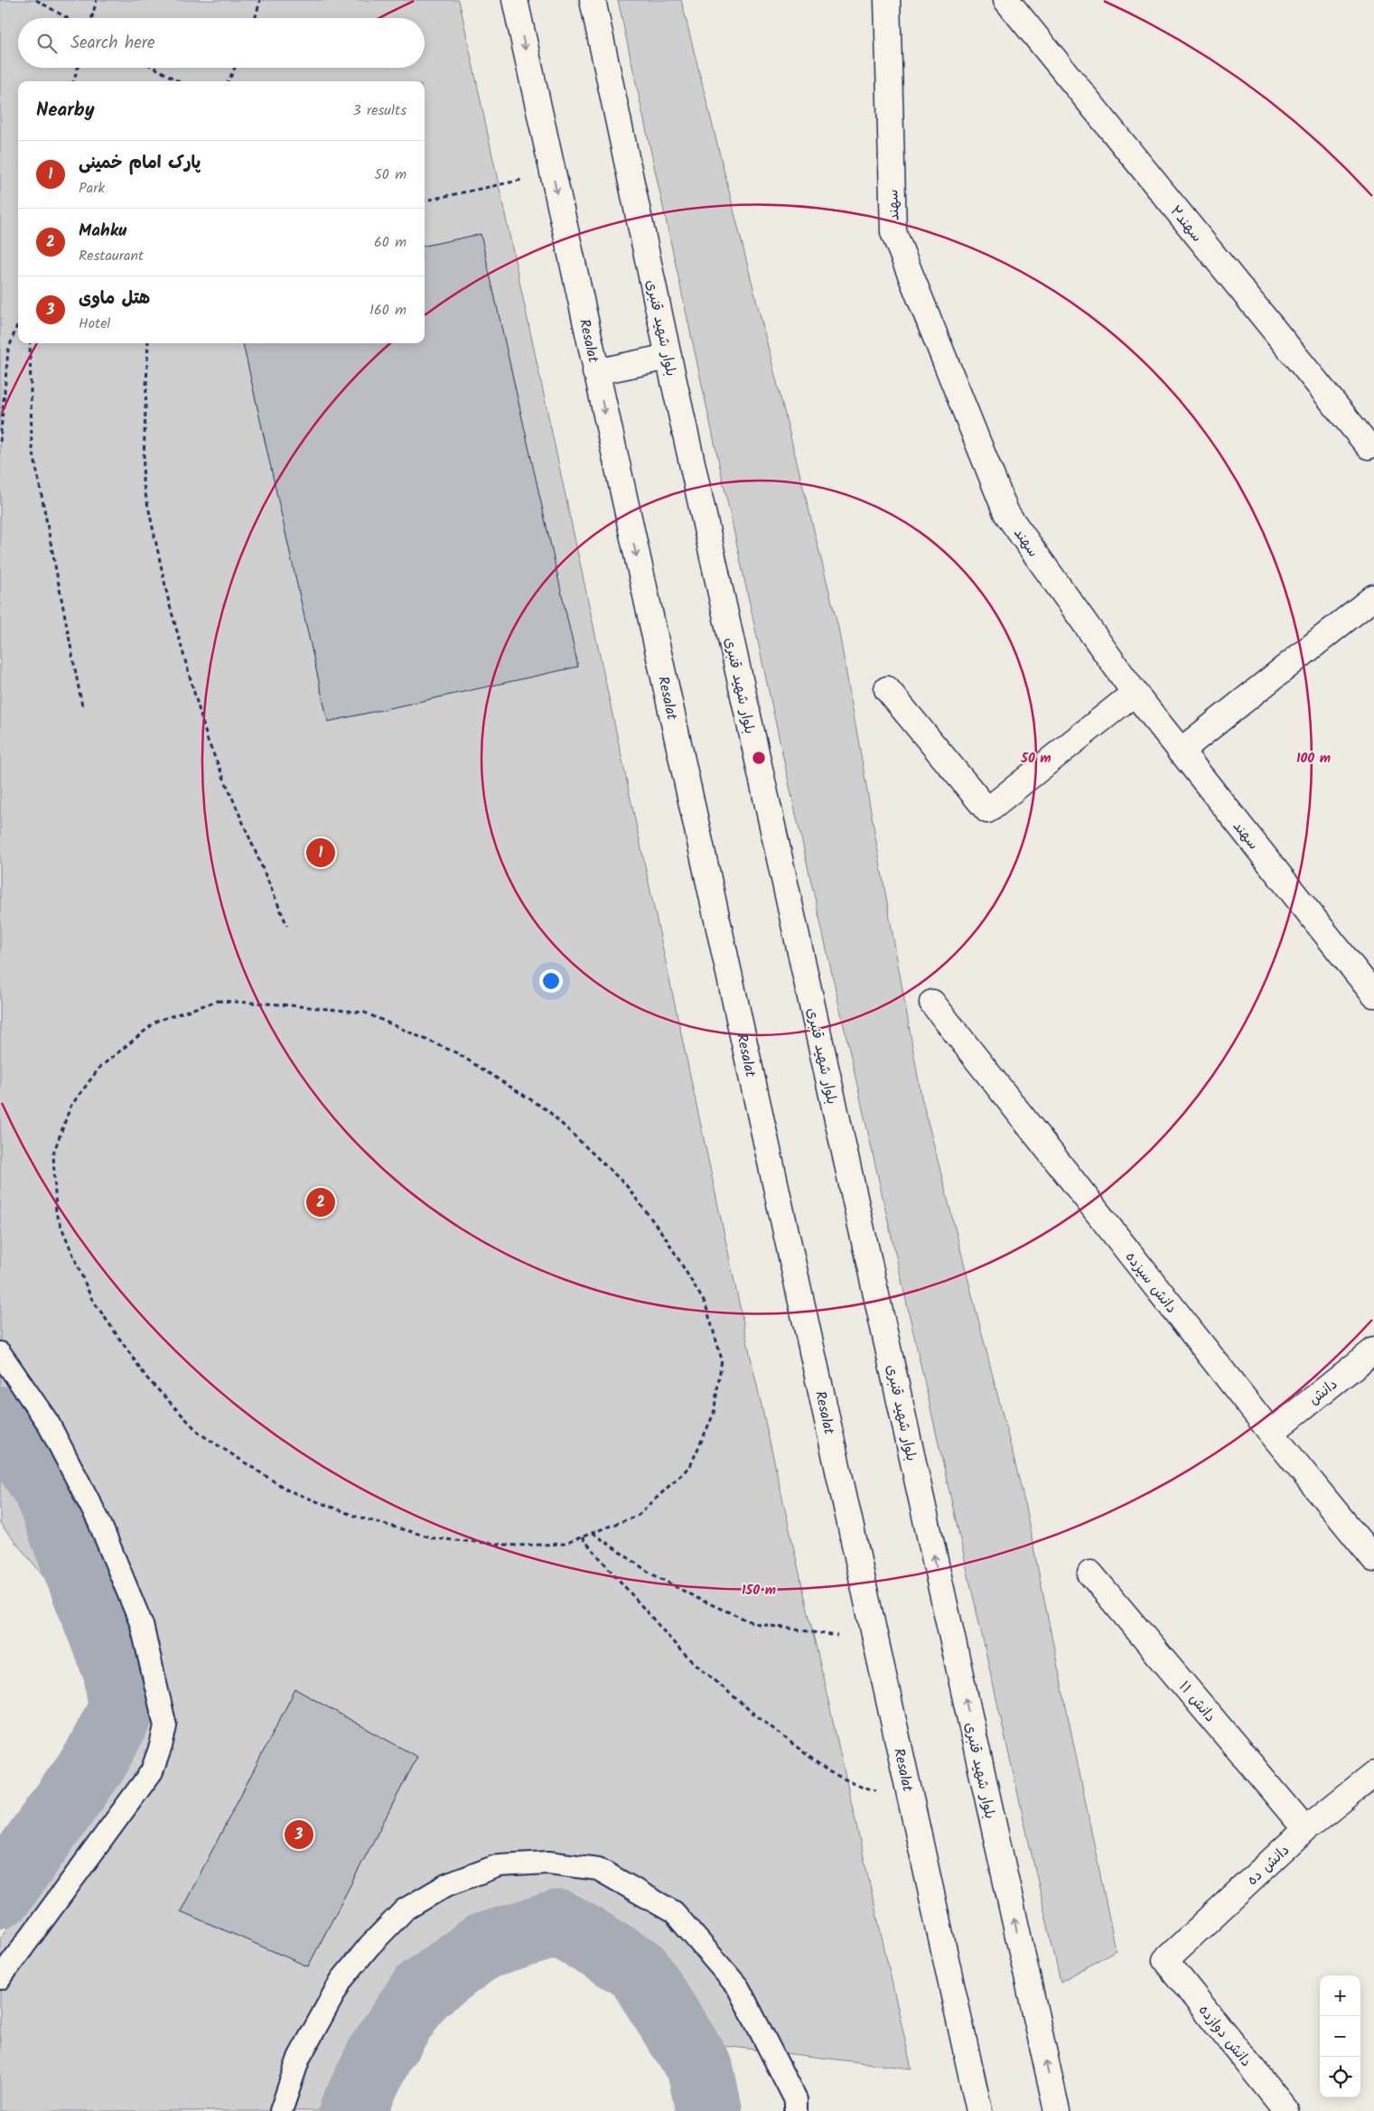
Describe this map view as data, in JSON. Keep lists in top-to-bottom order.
{
  "streets": {
    "main road": [
      "سهند",
      "سهند۲",
      "بلوار شهید قنبری",
      "Resalat",
      "دانش سیزده",
      "دانش",
      "دانش ۱۱",
      "دانش ده",
      "دانش دوازده"
    ]
  },
  "crossings": [
    ["دانش سیزده", "دانش"],
    ["دانش ۱۱", "دانش ده"],
    ["دانش ده", "دانش دوازده"]
  ],
  "one_way": ["بلوار شهید قنبری", "Resalat"],
  "page": {
    "search": "Search here",
    "heading": ["Nearby", "3 results"],
    "list": [
      {
        "mark": "1",
        "name": "پارک امام خمینی",
        "note": "Park",
        "value": "50 m"
      },
      {
        "mark": "2",
        "name": "Mahku",
        "note": "Restaurant",
        "value": "60 m"
      },
      {
        "mark": "3",
        "name": "هتل ماوی",
        "note": "Hotel",
        "value": "160 m"
      }
    ],
    "pins": ["1", "2", "3"],
    "map_buttons": ["+", "−"]
  },
  "rings": ["50 m", "100 m", "150 m"]
}
